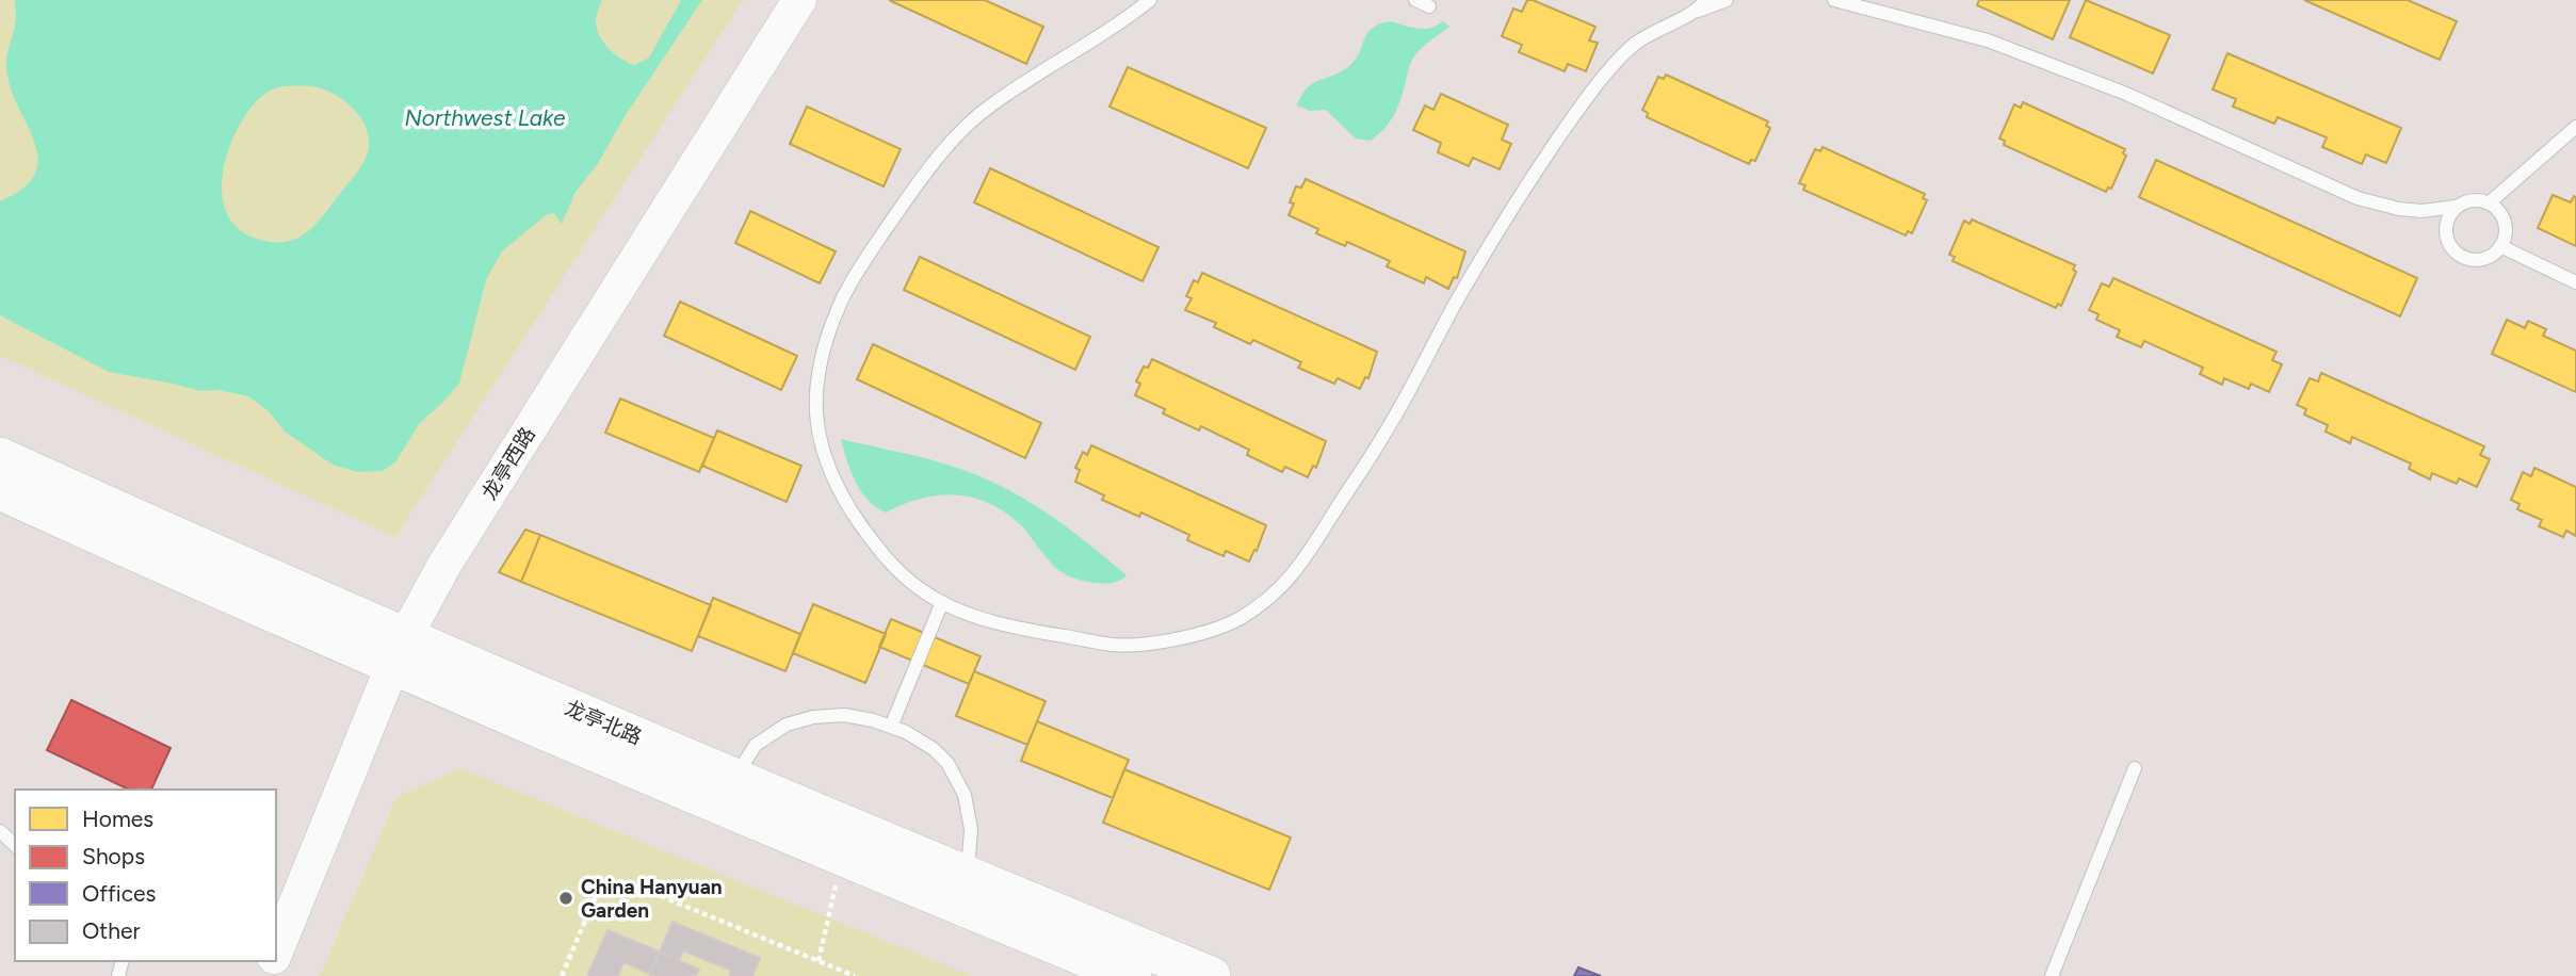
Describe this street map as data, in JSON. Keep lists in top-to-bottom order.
{
  "streets": {
    "main road": ["龙亭北路"],
    "street": ["龙亭西路"]
  },
  "crossings": [
    ["龙亭西路", "龙亭北路"]
  ],
  "water": ["Northwest Lake"],
  "places": ["China Hanyuan Garden"],
  "legend": [
    "Homes",
    "Shops",
    "Offices",
    "Other"
  ]
}
